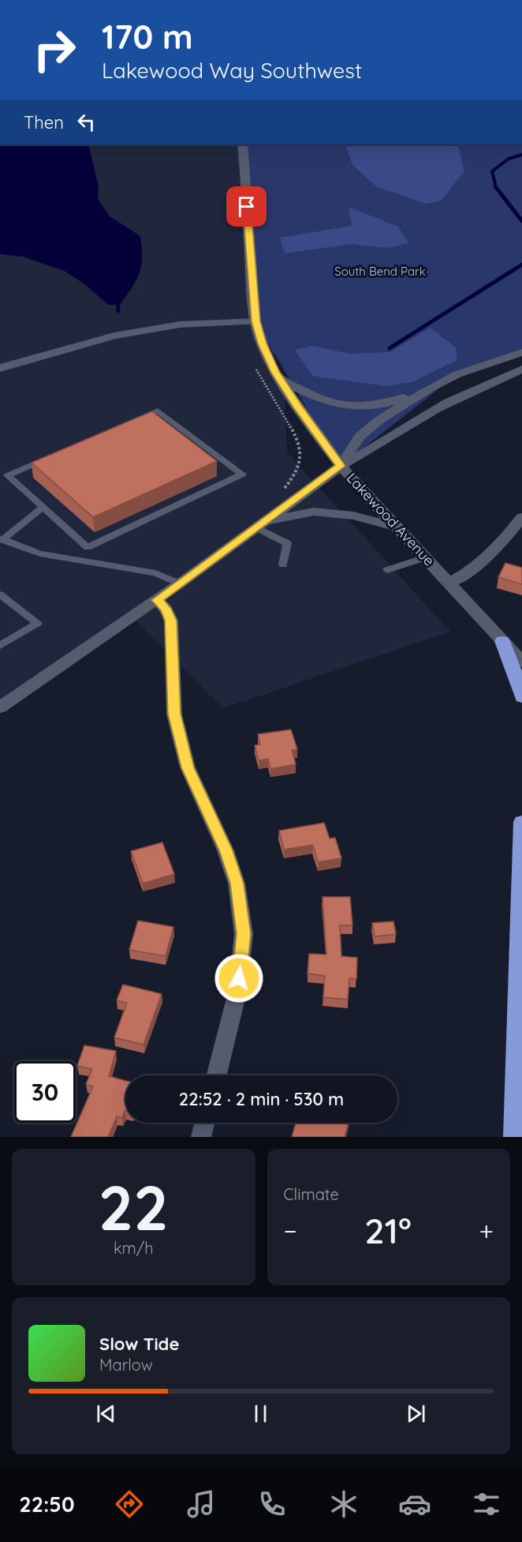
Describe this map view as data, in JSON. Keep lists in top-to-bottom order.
{
  "streets": {
    "street": ["Lakewood Avenue"]
  },
  "parks": ["South Bend Park"],
  "page": {
    "turn": ["170 m", "Lakewood Way Southwest"],
    "then": "Then",
    "limit": "30",
    "trip": "22:52 · 2 min · 530 m",
    "tile": [
      ["22", "km/h"],
      "Climate"
    ],
    "heat": ["−", "21°", "+"],
    "song": ["Slow Tide", "Marlow"],
    "tabs": "22:50"
  }
}
